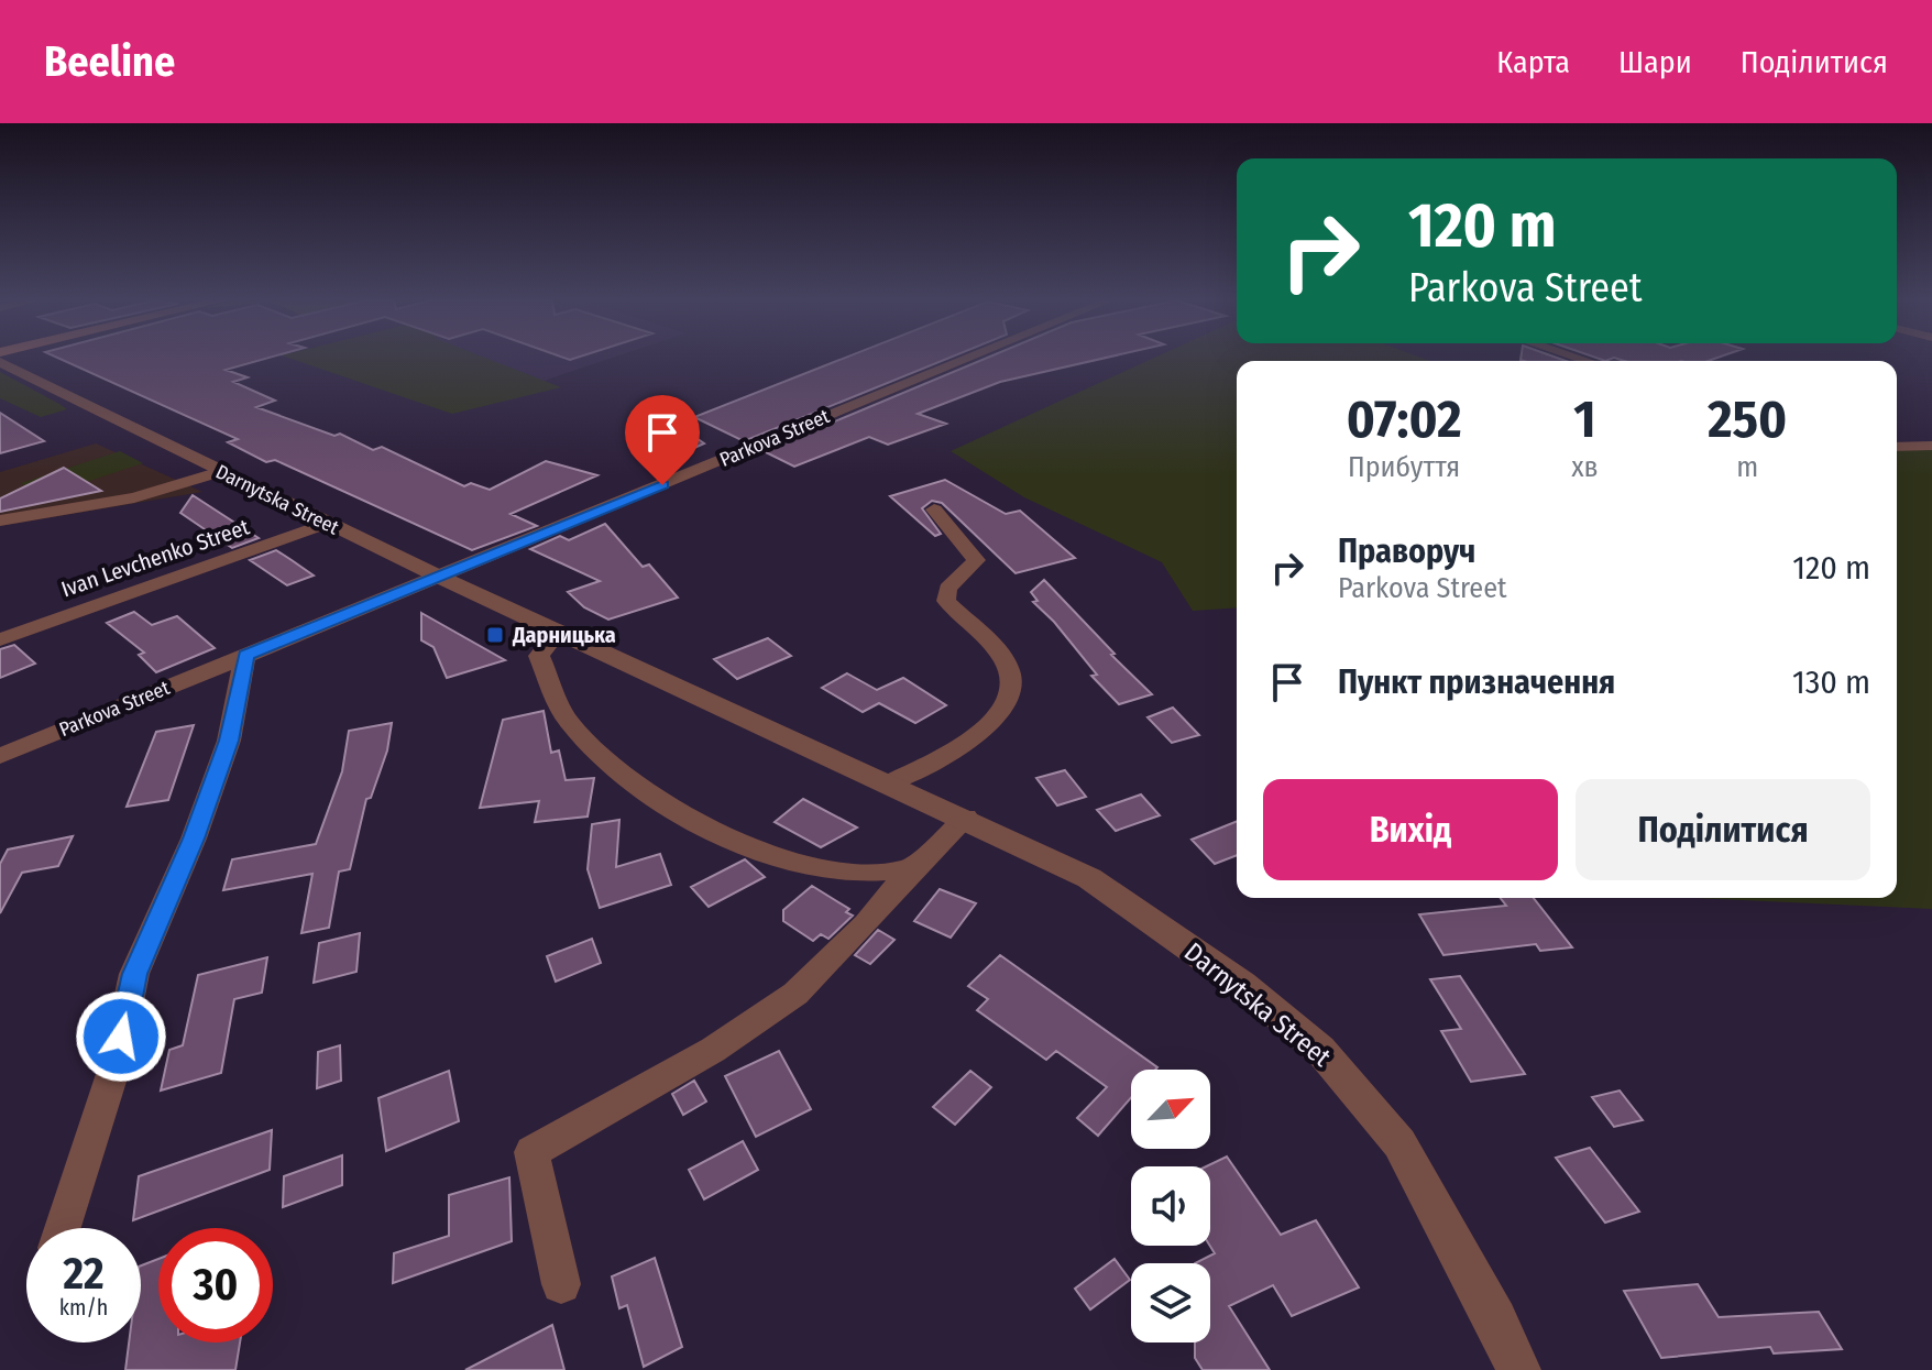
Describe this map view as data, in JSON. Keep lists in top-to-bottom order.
{
  "streets": {
    "street": ["Parkova Street", "Darnytska Street", "Ivan Levchenko Street"]
  },
  "crossings": [
    ["Parkova Street", "Darnytska Street"],
    ["Darnytska Street", "Ivan Levchenko Street"]
  ],
  "places": {
    "transit": ["Дарницька"]
  },
  "north": "top right",
  "page": {
    "header": "Beeline",
    "nav": ["Карта", "Шари", "Поділитися"],
    "turn": ["120 m", "Parkova Street"],
    "eta": [
      "07:02",
      "Прибуття",
      "1",
      "хв",
      "250",
      "m"
    ],
    "list": [
      {
        "name": "Праворуч",
        "note": "Parkova Street",
        "value": "120 m"
      },
      {
        "name": "Пункт призначення",
        "value": "130 m"
      }
    ],
    "buttons": ["Вихід", "Поділитися"],
    "speed": "22 km/h",
    "limit": "30"
  }
}
